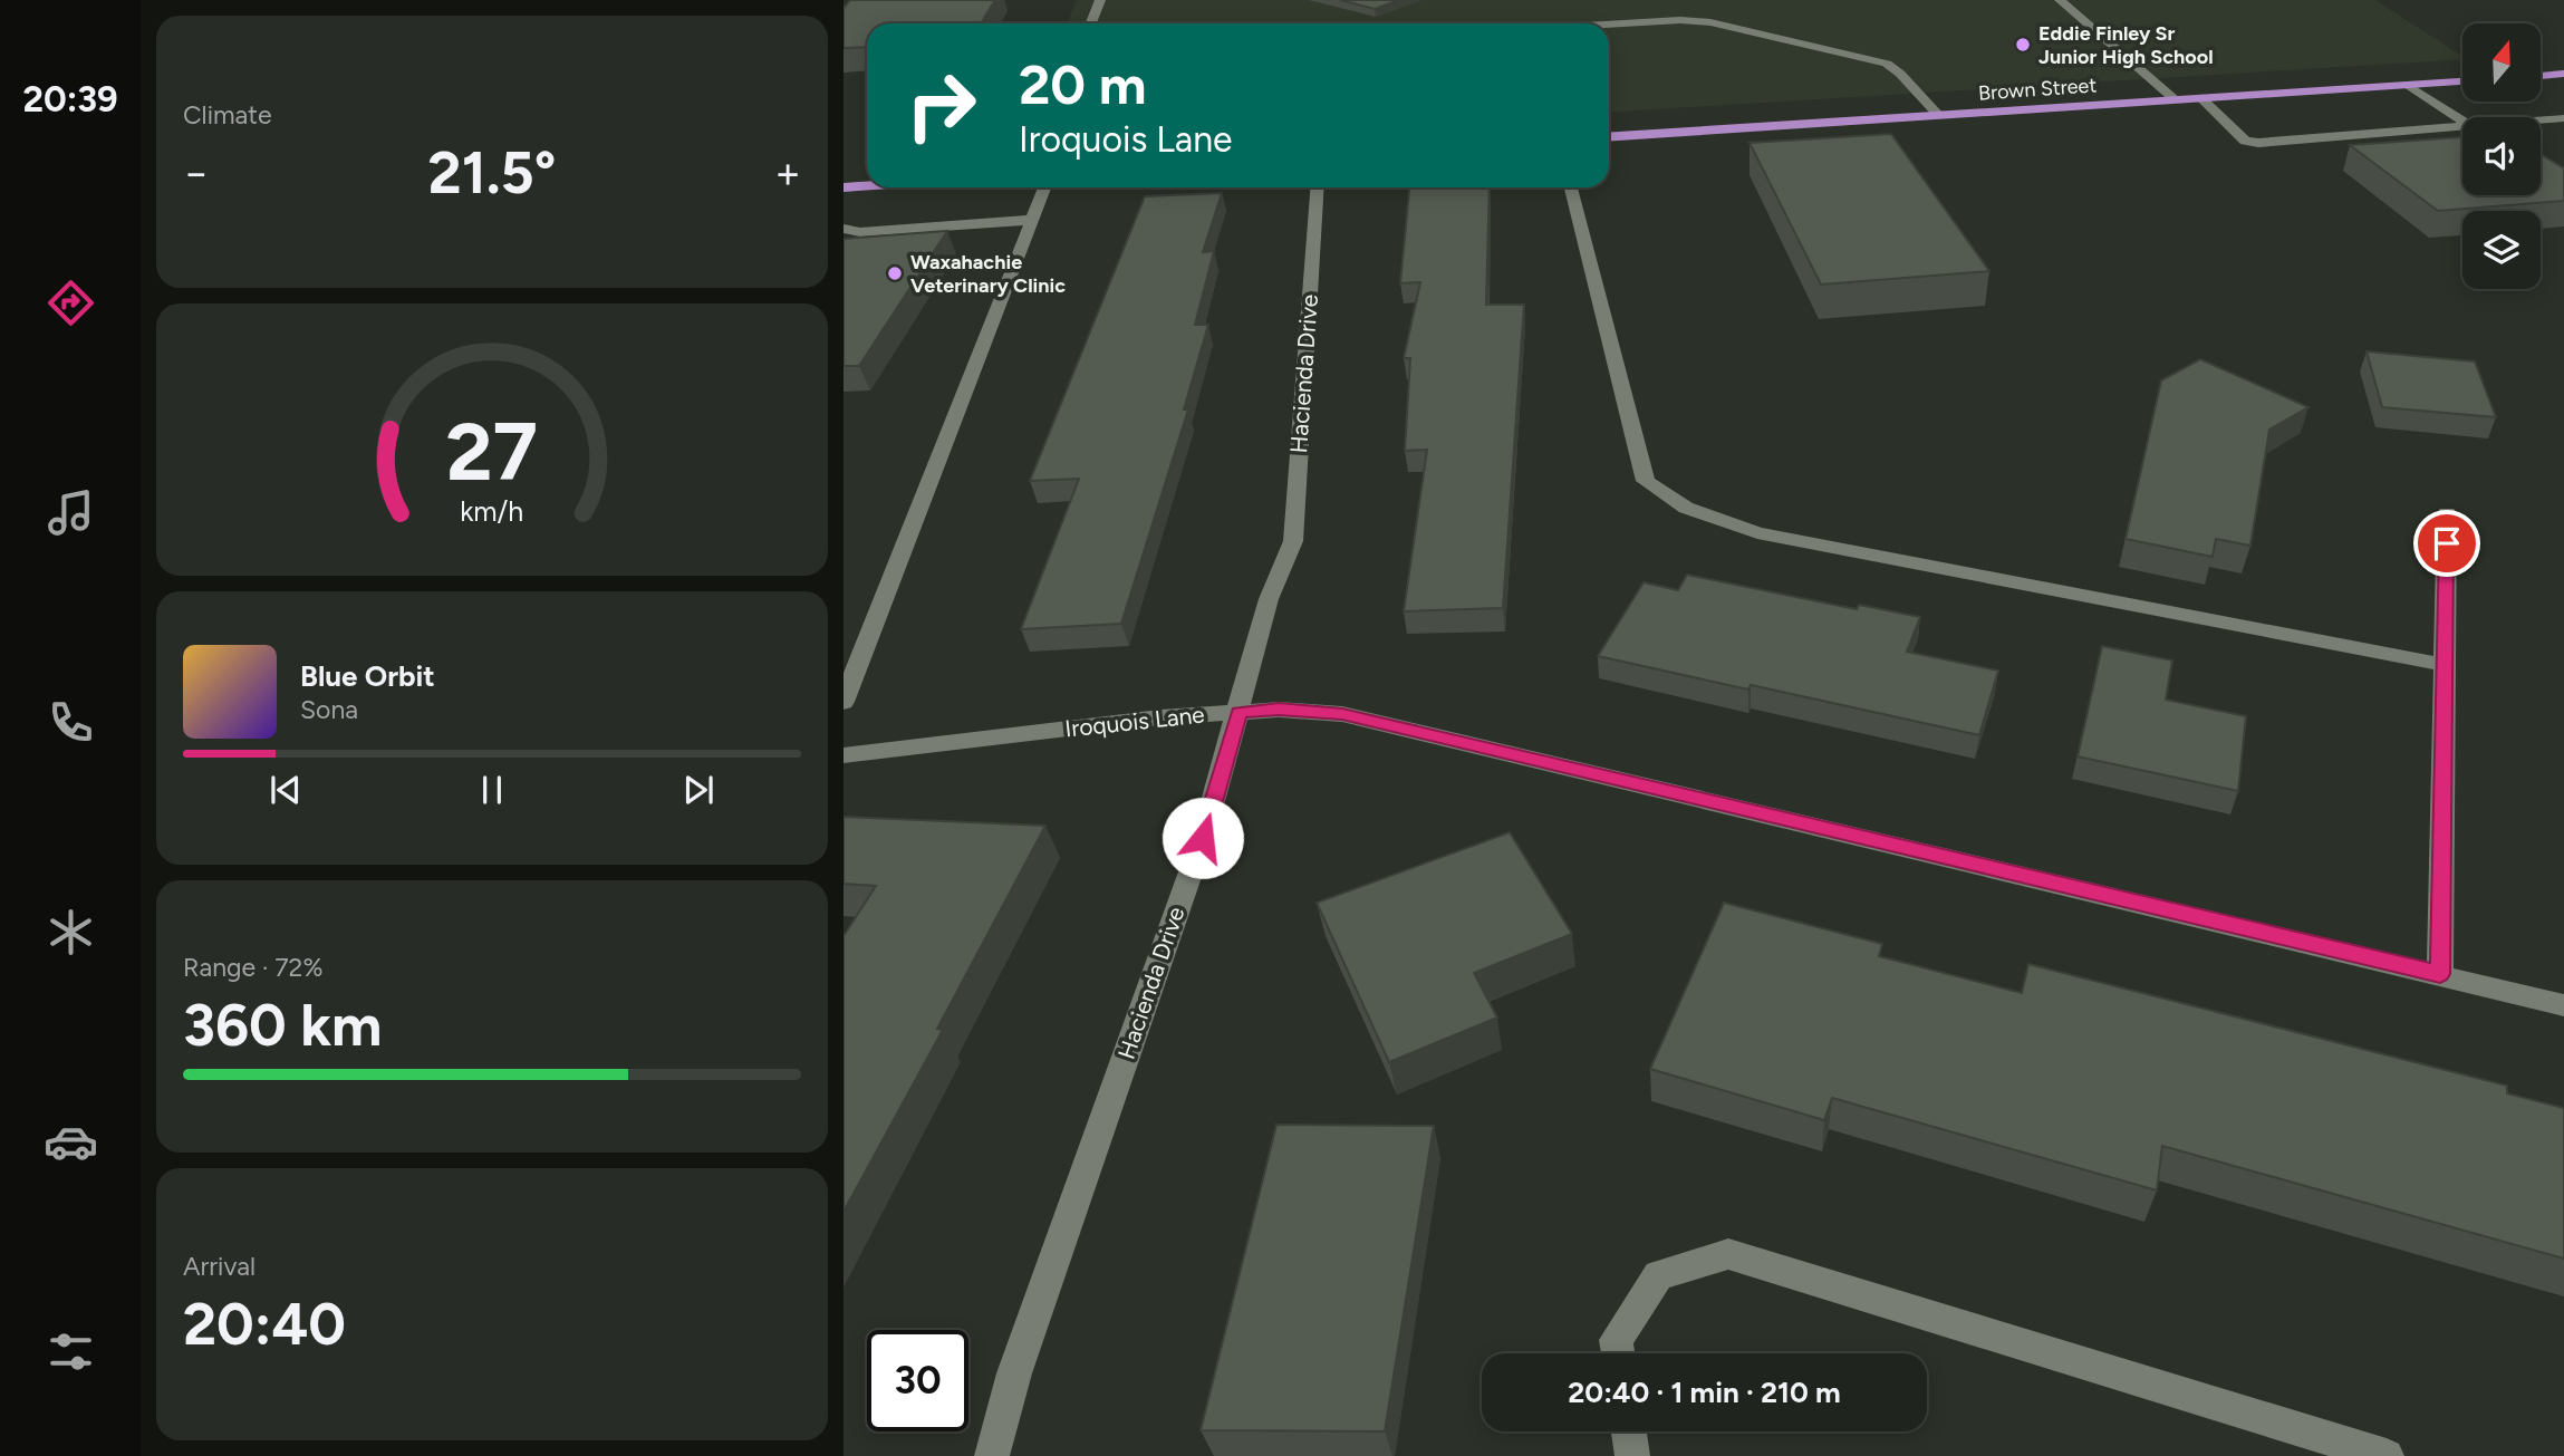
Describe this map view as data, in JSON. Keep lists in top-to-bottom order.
{
  "streets": {
    "main road": ["Brown Street"],
    "street": ["Hacienda Drive", "Iroquois Lane"]
  },
  "crossings": [
    ["Hacienda Drive", "Iroquois Lane"]
  ],
  "places": ["Eddie Finley Sr Junior High School", "Waxahachie Veterinary Clinic"],
  "north": "top",
  "page": {
    "tabs": "20:39",
    "tile": [
      "Climate",
      ["Range · 72%", "360 km"],
      ["Arrival", "20:40"]
    ],
    "turn": ["20 m", "Iroquois Lane"],
    "heat": ["−", "21.5°", "+"],
    "song": ["Blue Orbit", "Sona"],
    "limit": "30",
    "trip": "20:40 · 1 min · 210 m",
    "gauge": ["27", "km/h"]
  }
}
